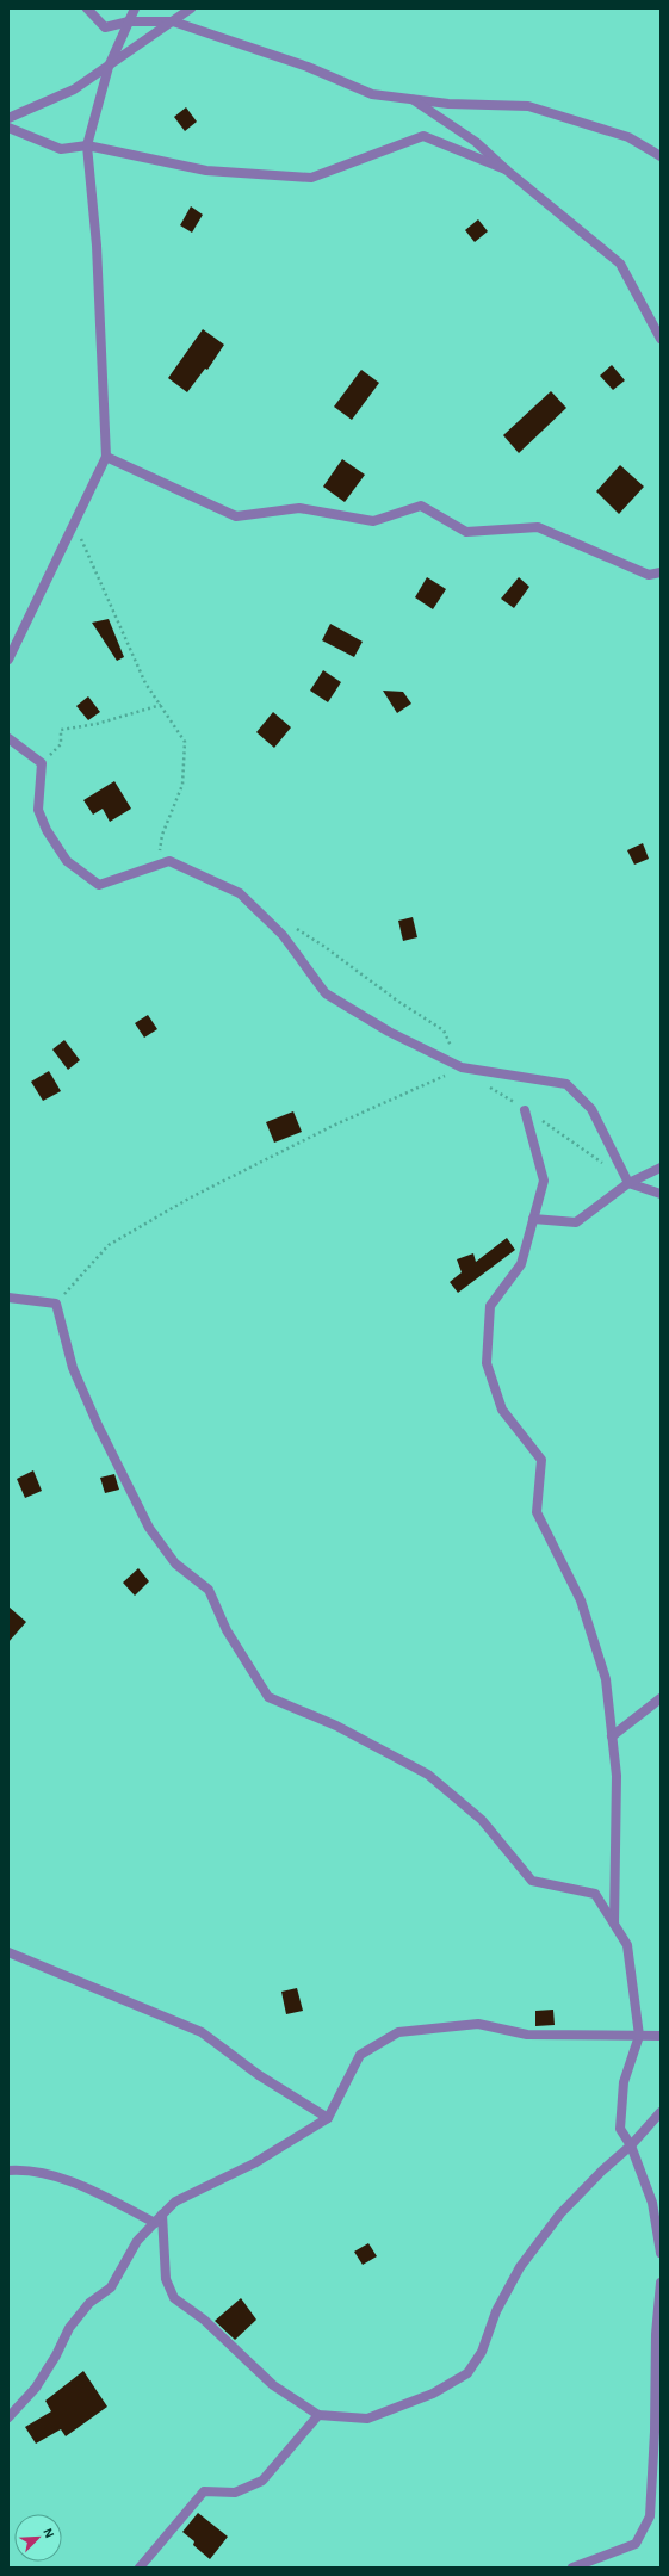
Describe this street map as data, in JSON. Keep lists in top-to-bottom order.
{
  "north": "top right"
}
